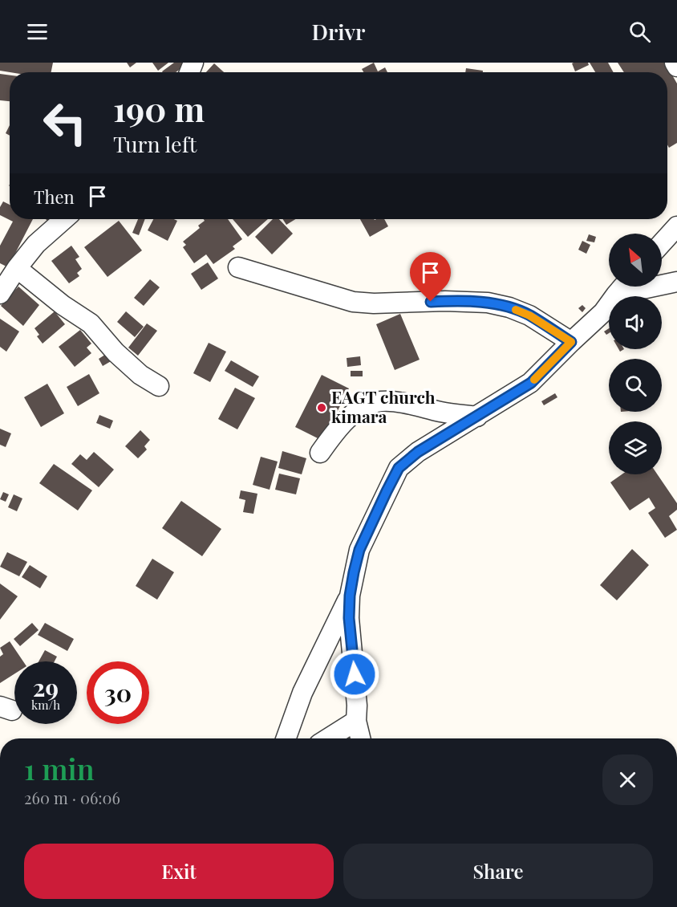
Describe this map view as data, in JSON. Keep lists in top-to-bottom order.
{
  "places": ["EAGT church kimara"],
  "north": "top left",
  "page": {
    "header": "Drivr",
    "turn": ["190 m", "Turn left"],
    "then": "Then",
    "speed": "29 km/h",
    "limit": "30",
    "heading": ["1 min", "260 m · 06:06"],
    "buttons": ["Exit", "Share"]
  }
}
